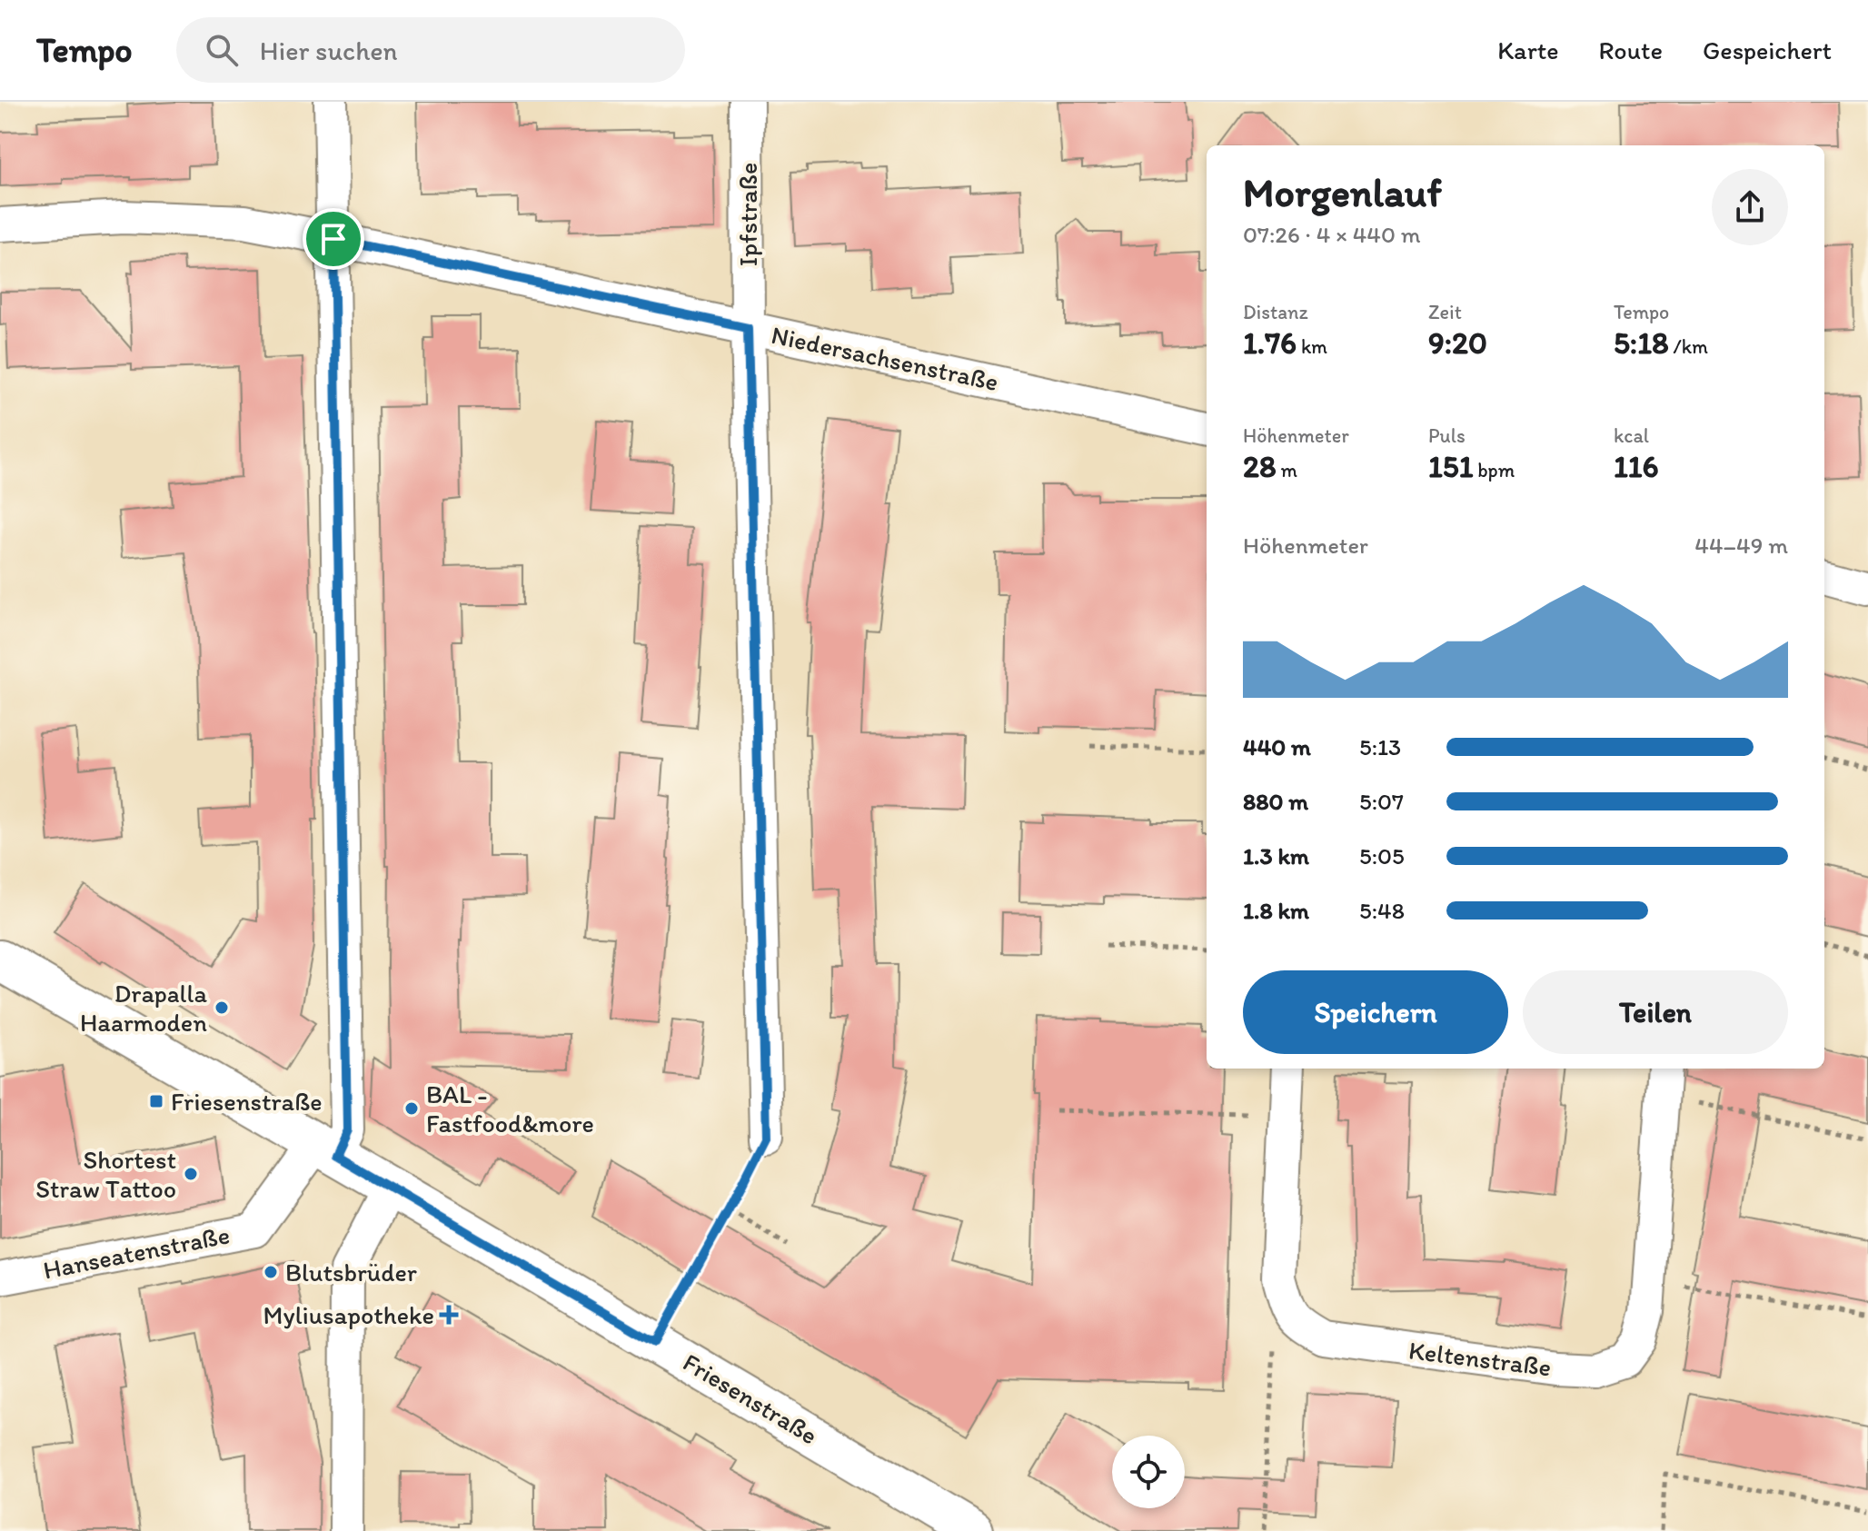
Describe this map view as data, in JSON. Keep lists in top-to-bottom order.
{
  "streets": {
    "main road": ["Friesenstraße"],
    "street": [
      "Ipfstraße",
      "Niedersachsenstraße",
      "Hanseatenstraße",
      "Keltenstraße"
    ]
  },
  "crossings": [
    ["Ipfstraße", "Niedersachsenstraße"],
    ["Niedersachsenstraße", "Hanseatenstraße"],
    ["Hanseatenstraße", "Friesenstraße"]
  ],
  "places": {
    "other": [
      "Drapalla Haarmoden",
      "BAL - Fastfood&more",
      "Shortest Straw Tattoo",
      "Blutsbrüder"
    ],
    "transit": ["Friesenstraße"],
    "health": ["Myliusapotheke"]
  },
  "page": {
    "header": "Tempo",
    "search": "Hier suchen",
    "nav": ["Karte", "Route", "Gespeichert"],
    "heading": ["Morgenlauf", "07:26 · 4 × 440 m"],
    "stats": [
      ["Distanz", "1.76 km"],
      ["Zeit", "9:20"],
      ["Tempo", "5:18 /km"],
      ["Höhenmeter", "28 m"],
      ["Puls", "151 bpm"],
      ["kcal", "116"]
    ],
    "chart": ["Höhenmeter", "44–49 m"],
    "list": [
      {
        "name": "440 m",
        "note": "5:13"
      },
      {
        "name": "880 m",
        "note": "5:07"
      },
      {
        "name": "1.3 km",
        "note": "5:05"
      },
      {
        "name": "1.8 km",
        "note": "5:48"
      }
    ],
    "buttons": ["Speichern", "Teilen"]
  }
}
